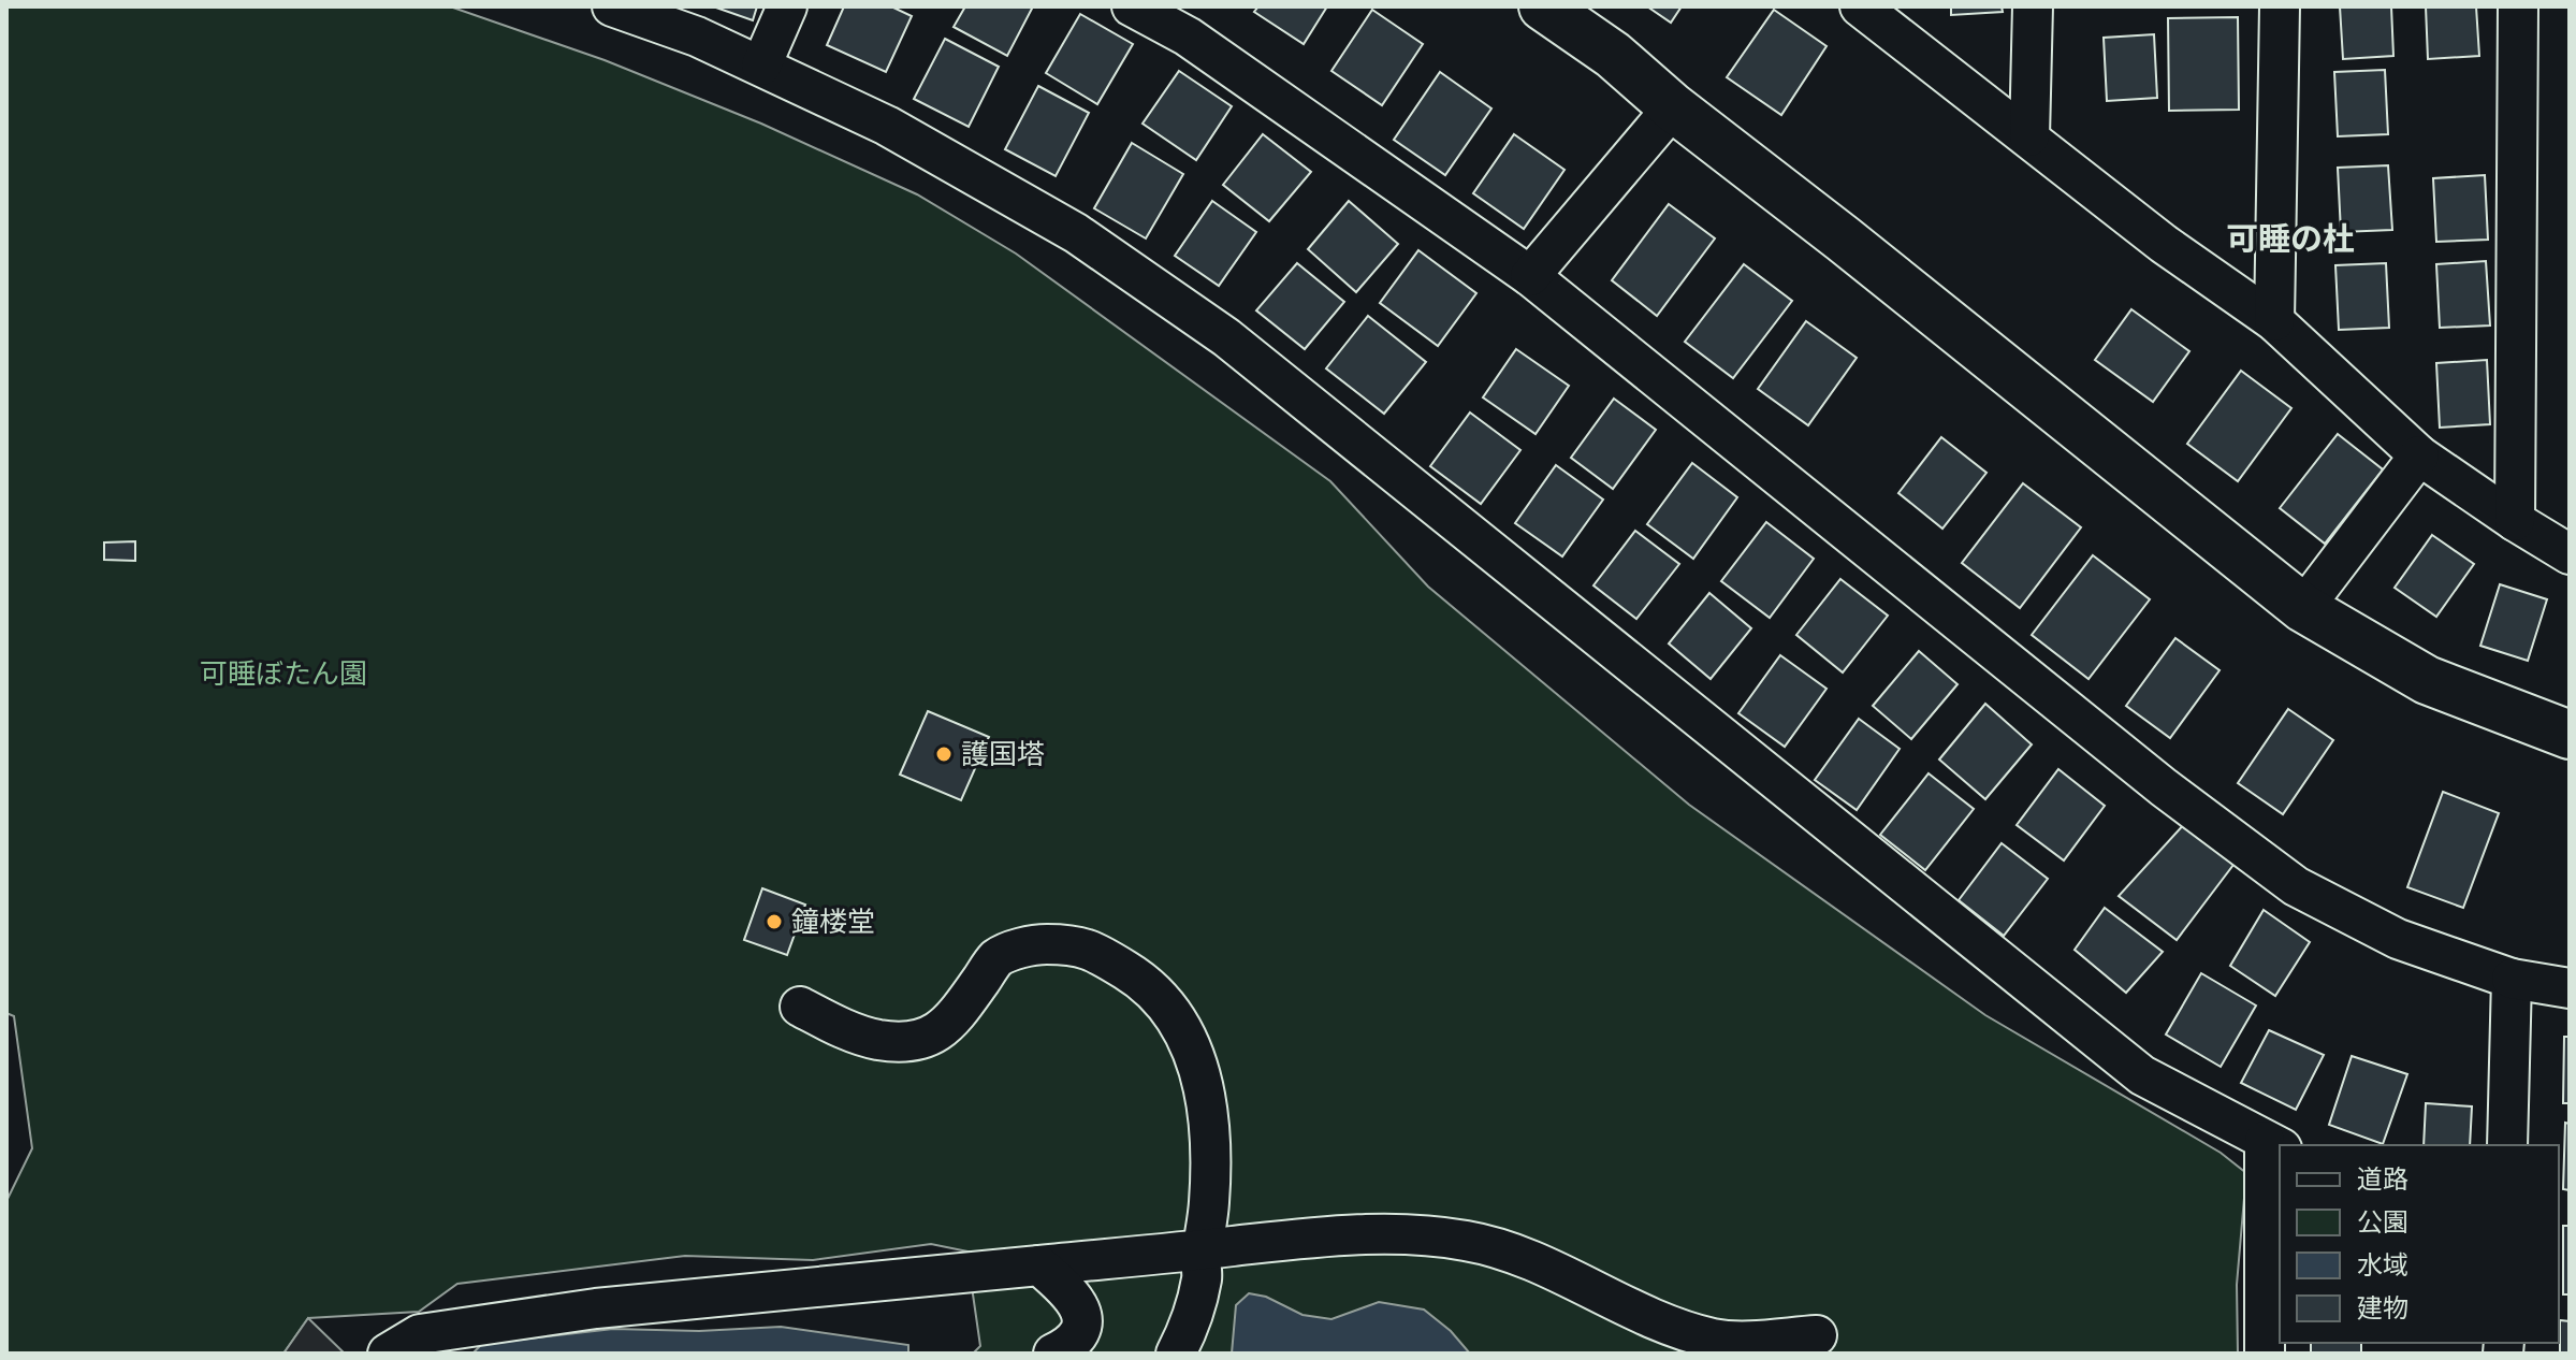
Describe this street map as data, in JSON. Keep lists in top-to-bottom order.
{
  "districts": ["可睡の杜"],
  "parks": ["可睡ぼたん園"],
  "places": ["護国塔", "鐘楼堂"],
  "legend": [
    "道路",
    "公園",
    "水域",
    "建物"
  ]
}
